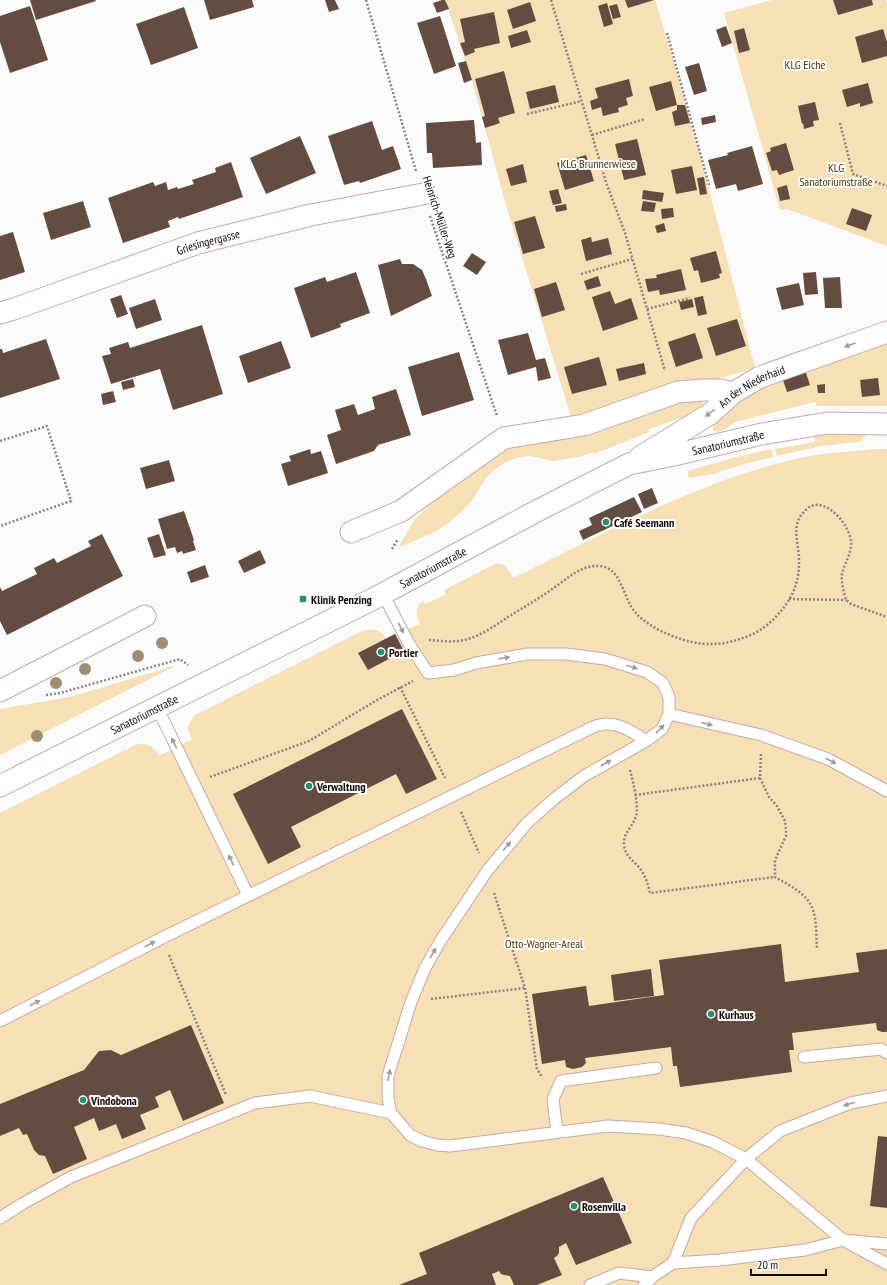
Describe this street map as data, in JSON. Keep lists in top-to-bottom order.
{
  "streets": {
    "street": ["Griesingergasse", "An der Niederhaid", "Sanatoriumstraße"],
    "path": ["Heinrich-Müller-Weg"]
  },
  "crossings": [
    ["Heinrich-Müller-Weg", "Griesingergasse"],
    ["An der Niederhaid", "Sanatoriumstraße"]
  ],
  "one_way": ["An der Niederhaid"],
  "parks": [
    "KLG Eiche",
    "KLG Brunnerwiese",
    "KLG Sanatoriumstraße",
    "Otto-Wagner-Areal"
  ],
  "places": {
    "other": [
      "Café Seemann",
      "Portier",
      "Verwaltung",
      "Kurhaus",
      "Vindobona",
      "Rosenvilla"
    ],
    "transit": ["Klinik Penzing"]
  },
  "scale_bar": "20 m"
}
